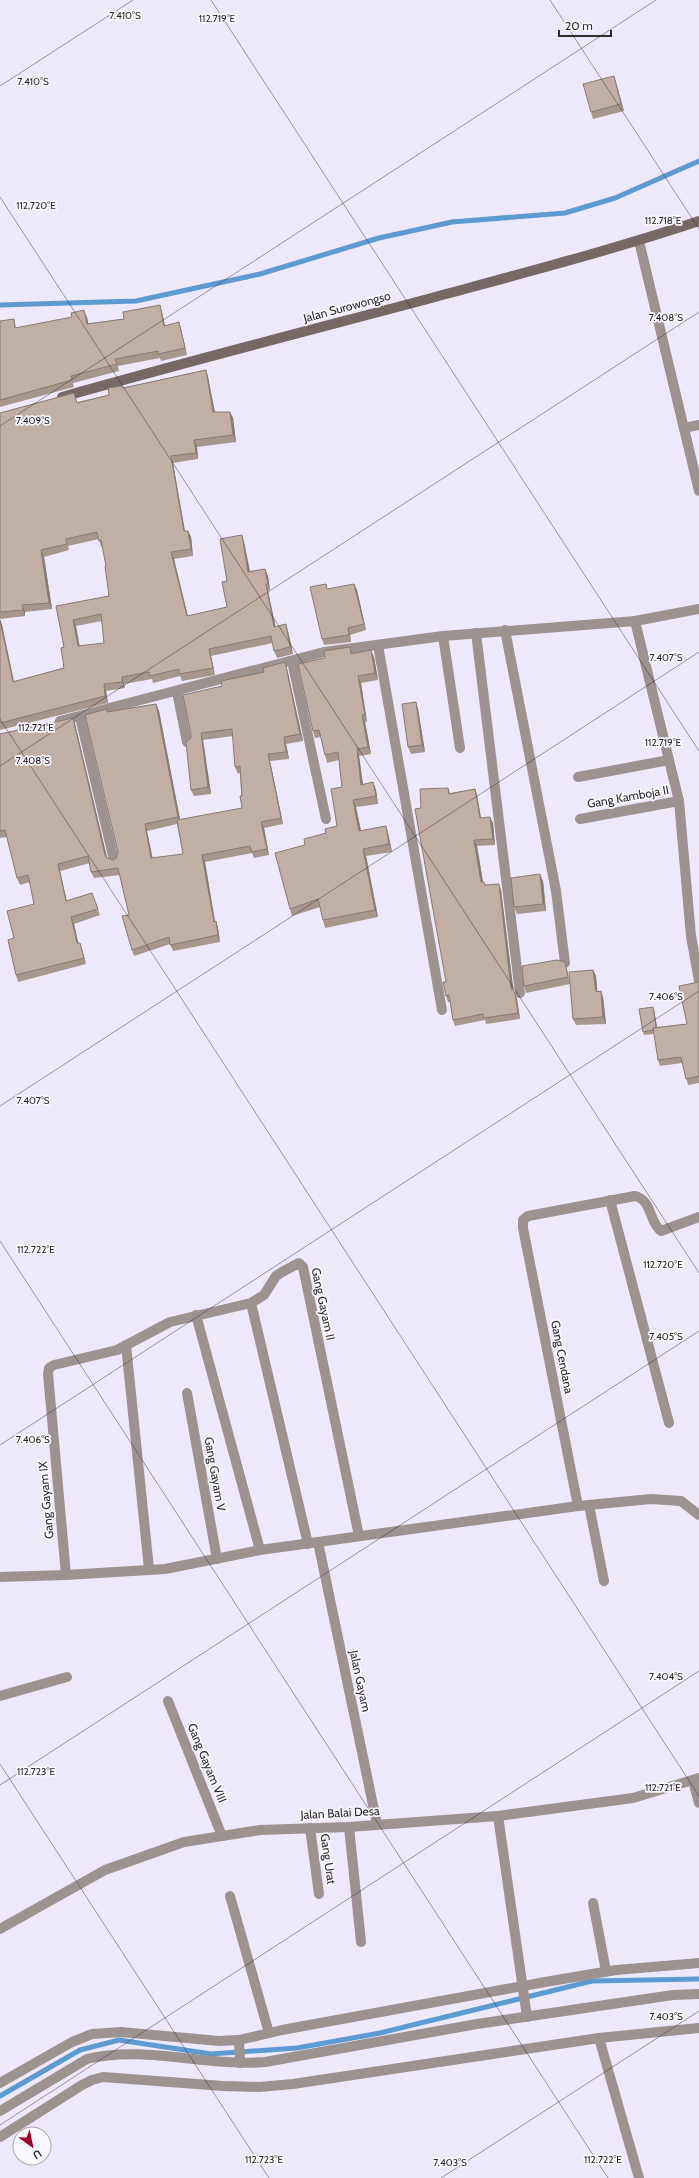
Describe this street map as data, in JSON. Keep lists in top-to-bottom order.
{
  "streets": {
    "street": [
      "Jalan Surowongso",
      "Gang Kamboja II",
      "Gang Gayam II",
      "Gang Cendana",
      "Gang Gayam V",
      "Gang Gayam IX",
      "Jalan Gayam",
      "Gang Gayam VIII",
      "Jalan Balai Desa",
      "Gang Urat"
    ]
  },
  "crossings": [
    ["Gang Gayam II", "Gang Gayam IX"],
    ["Jalan Gayam", "Jalan Balai Desa"],
    ["Gang Gayam VIII", "Jalan Balai Desa"],
    ["Jalan Balai Desa", "Gang Urat"]
  ],
  "scale_bar": "20 m",
  "north": "bottom right",
  "coordinates": [
    "7.410°S",
    "112.719°E",
    "112.720°E",
    "112.718°E",
    "7.408°S",
    "7.409°S",
    "7.407°S",
    "112.721°E",
    "7.406°S",
    "112.722°E",
    "7.405°S",
    "7.404°S",
    "112.723°E",
    "7.403°S"
  ]
}
